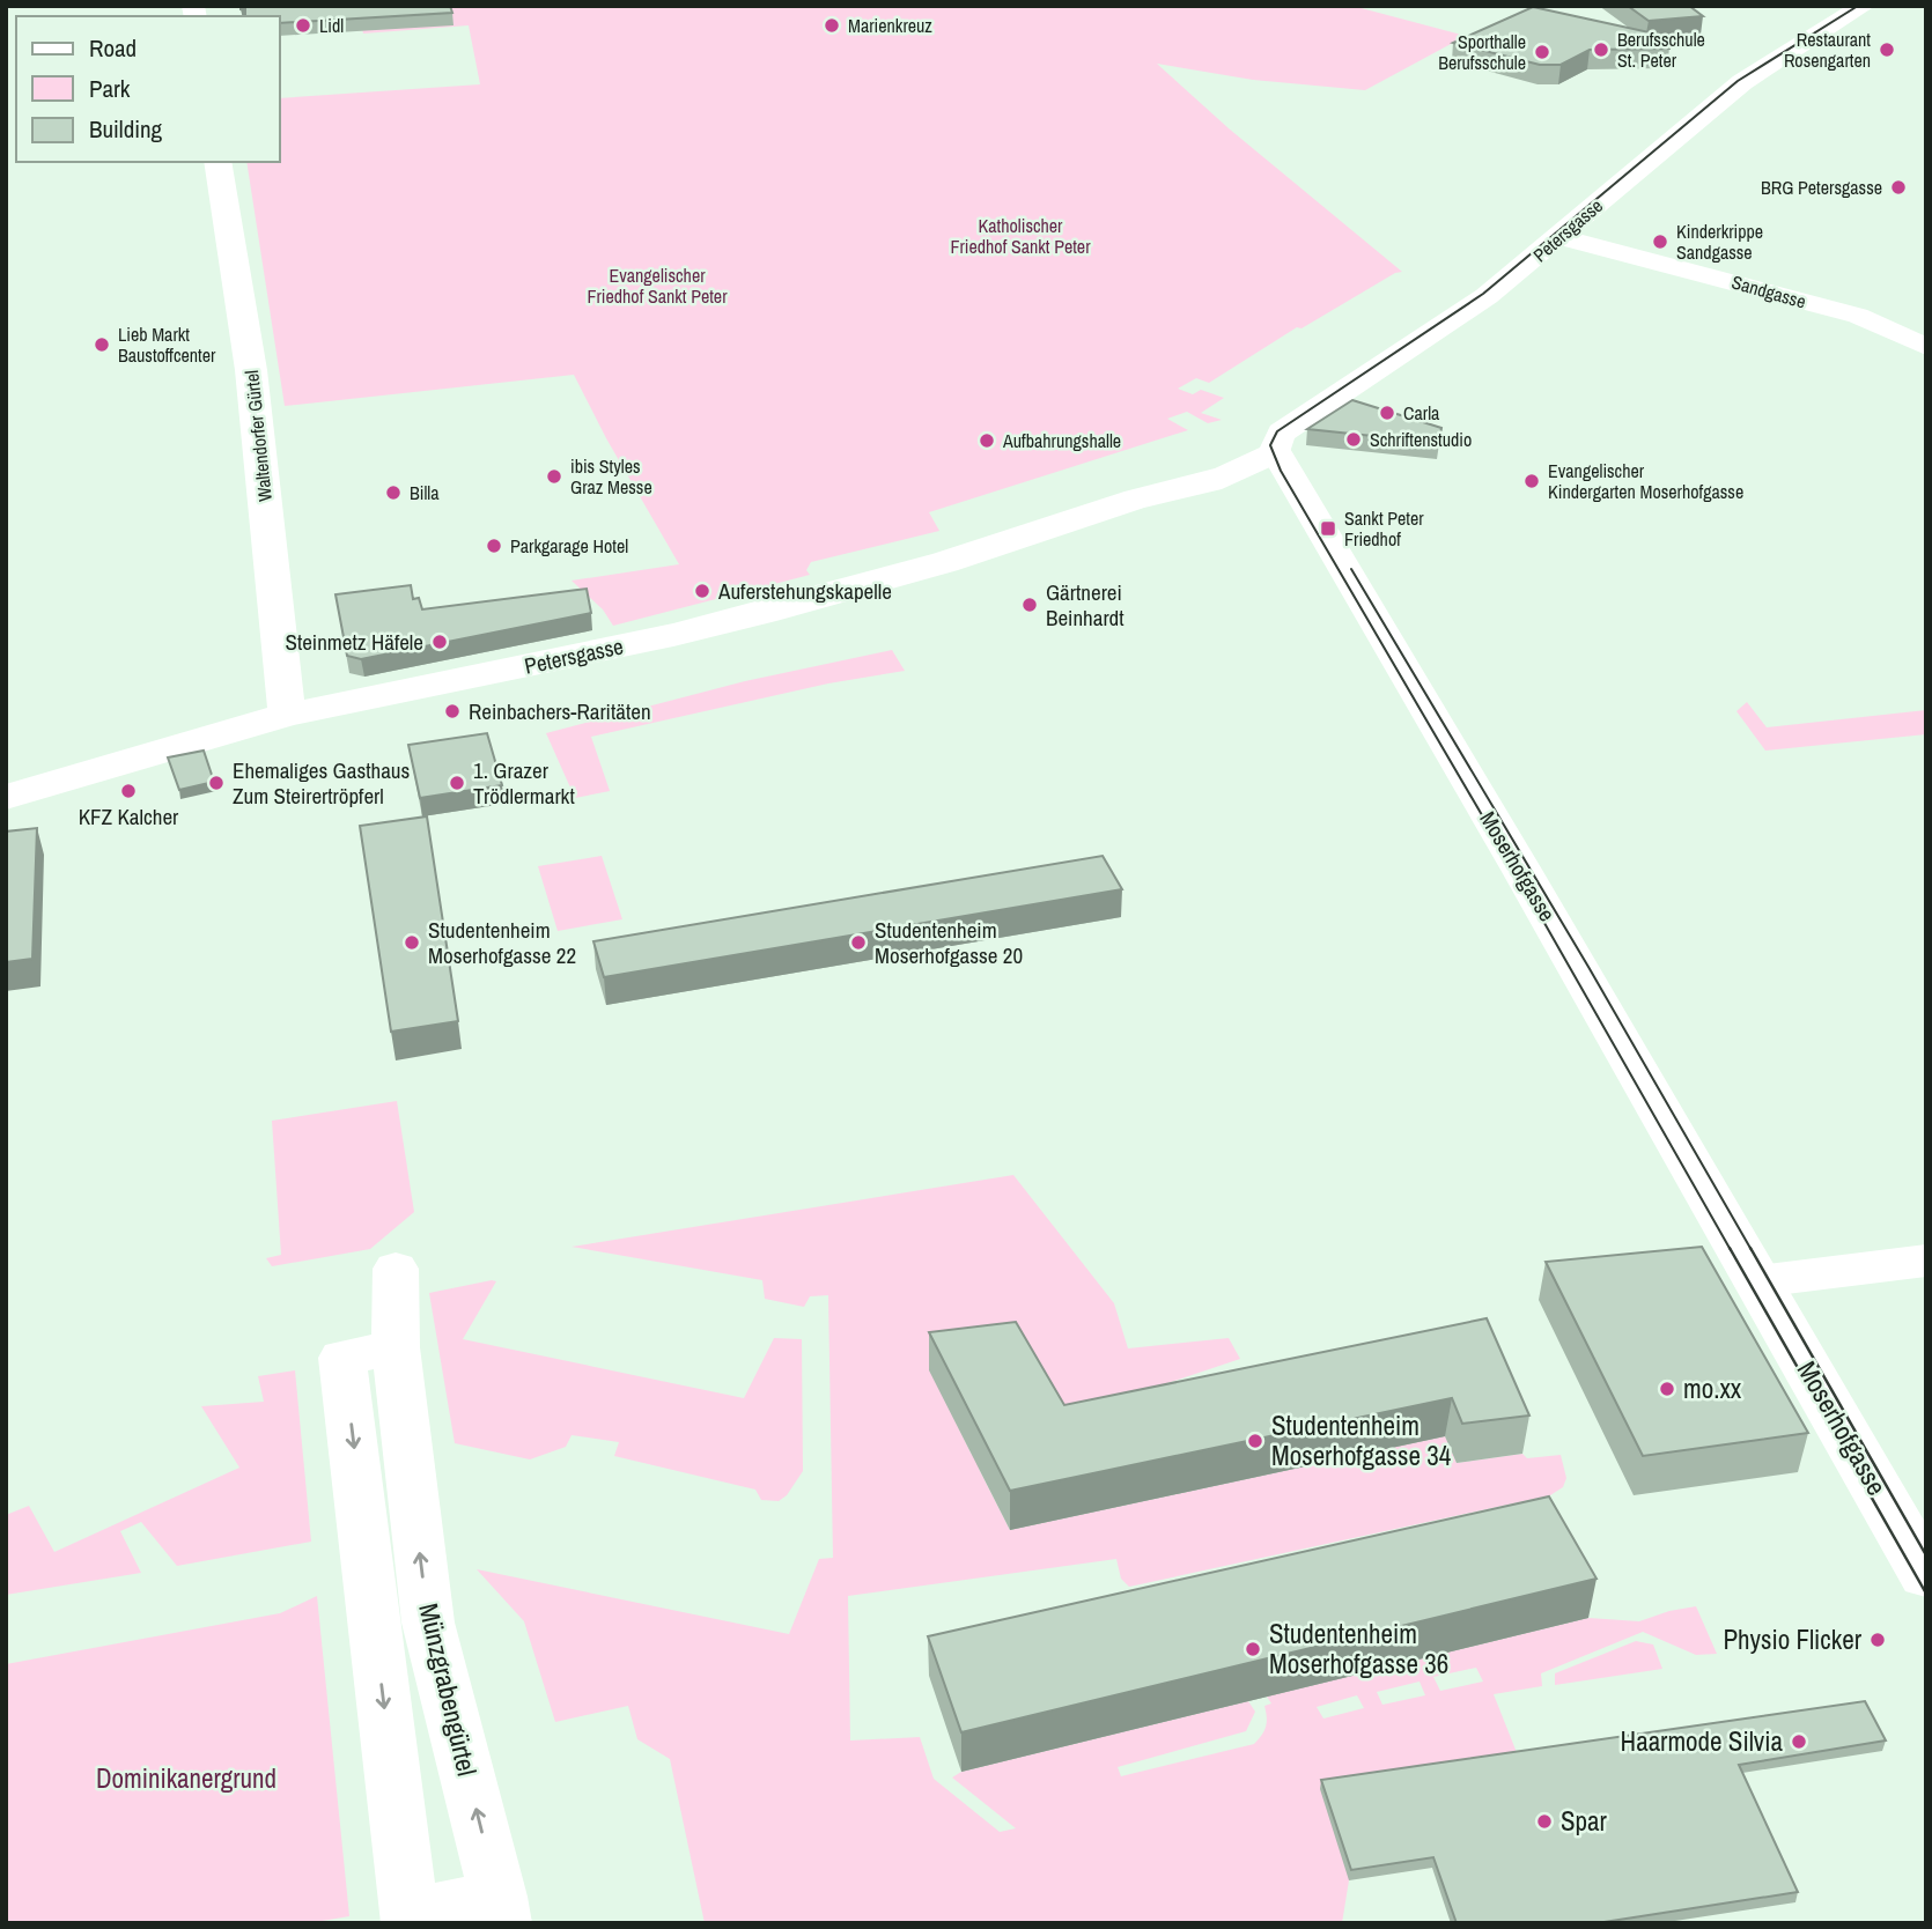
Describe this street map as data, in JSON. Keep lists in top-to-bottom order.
{
  "streets": {
    "main road": ["Petersgasse", "Waltendorfer Gürtel", "Moserhofgasse"],
    "street": ["Sandgasse", "Münzgrabengürtel"]
  },
  "crossings": [
    ["Petersgasse", "Sandgasse"],
    ["Petersgasse", "Waltendorfer Gürtel"],
    ["Petersgasse", "Moserhofgasse"]
  ],
  "parks": ["Katholischer Friedhof Sankt Peter", "Evangelischer Friedhof Sankt Peter", "Dominikanergrund"],
  "places": {
    "other": [
      "Lidl",
      "Marienkreuz",
      "Berufsschule St. Peter",
      "Restaurant Rosengarten",
      "Sporthalle Berufsschule",
      "BRG Petersgasse",
      "Kinderkrippe Sandgasse",
      "Lieb Markt Baustoffcenter",
      "Carla",
      "Schriftenstudio",
      "Aufbahrungshalle",
      "ibis Styles Graz Messe",
      "Evangelischer Kindergarten Moserhofgasse",
      "Billa",
      "Parkgarage Hotel",
      "Auferstehungskapelle",
      "Gärtnerei Beinhardt",
      "Steinmetz Häfele",
      "Reinbachers-Raritäten",
      "Ehemaliges Gasthaus Zum Steirertröpferl",
      "1. Grazer Trödlermarkt",
      "KFZ Kalcher",
      "Studentenheim Moserhofgasse 22",
      "Studentenheim Moserhofgasse 20",
      "mo.xx",
      "Studentenheim Moserhofgasse 34",
      "Physio Flicker",
      "Studentenheim Moserhofgasse 36",
      "Haarmode Silvia",
      "Spar"
    ],
    "transit": ["Sankt Peter Friedhof"]
  },
  "legend": ["Road", "Park", "Building"]
}
